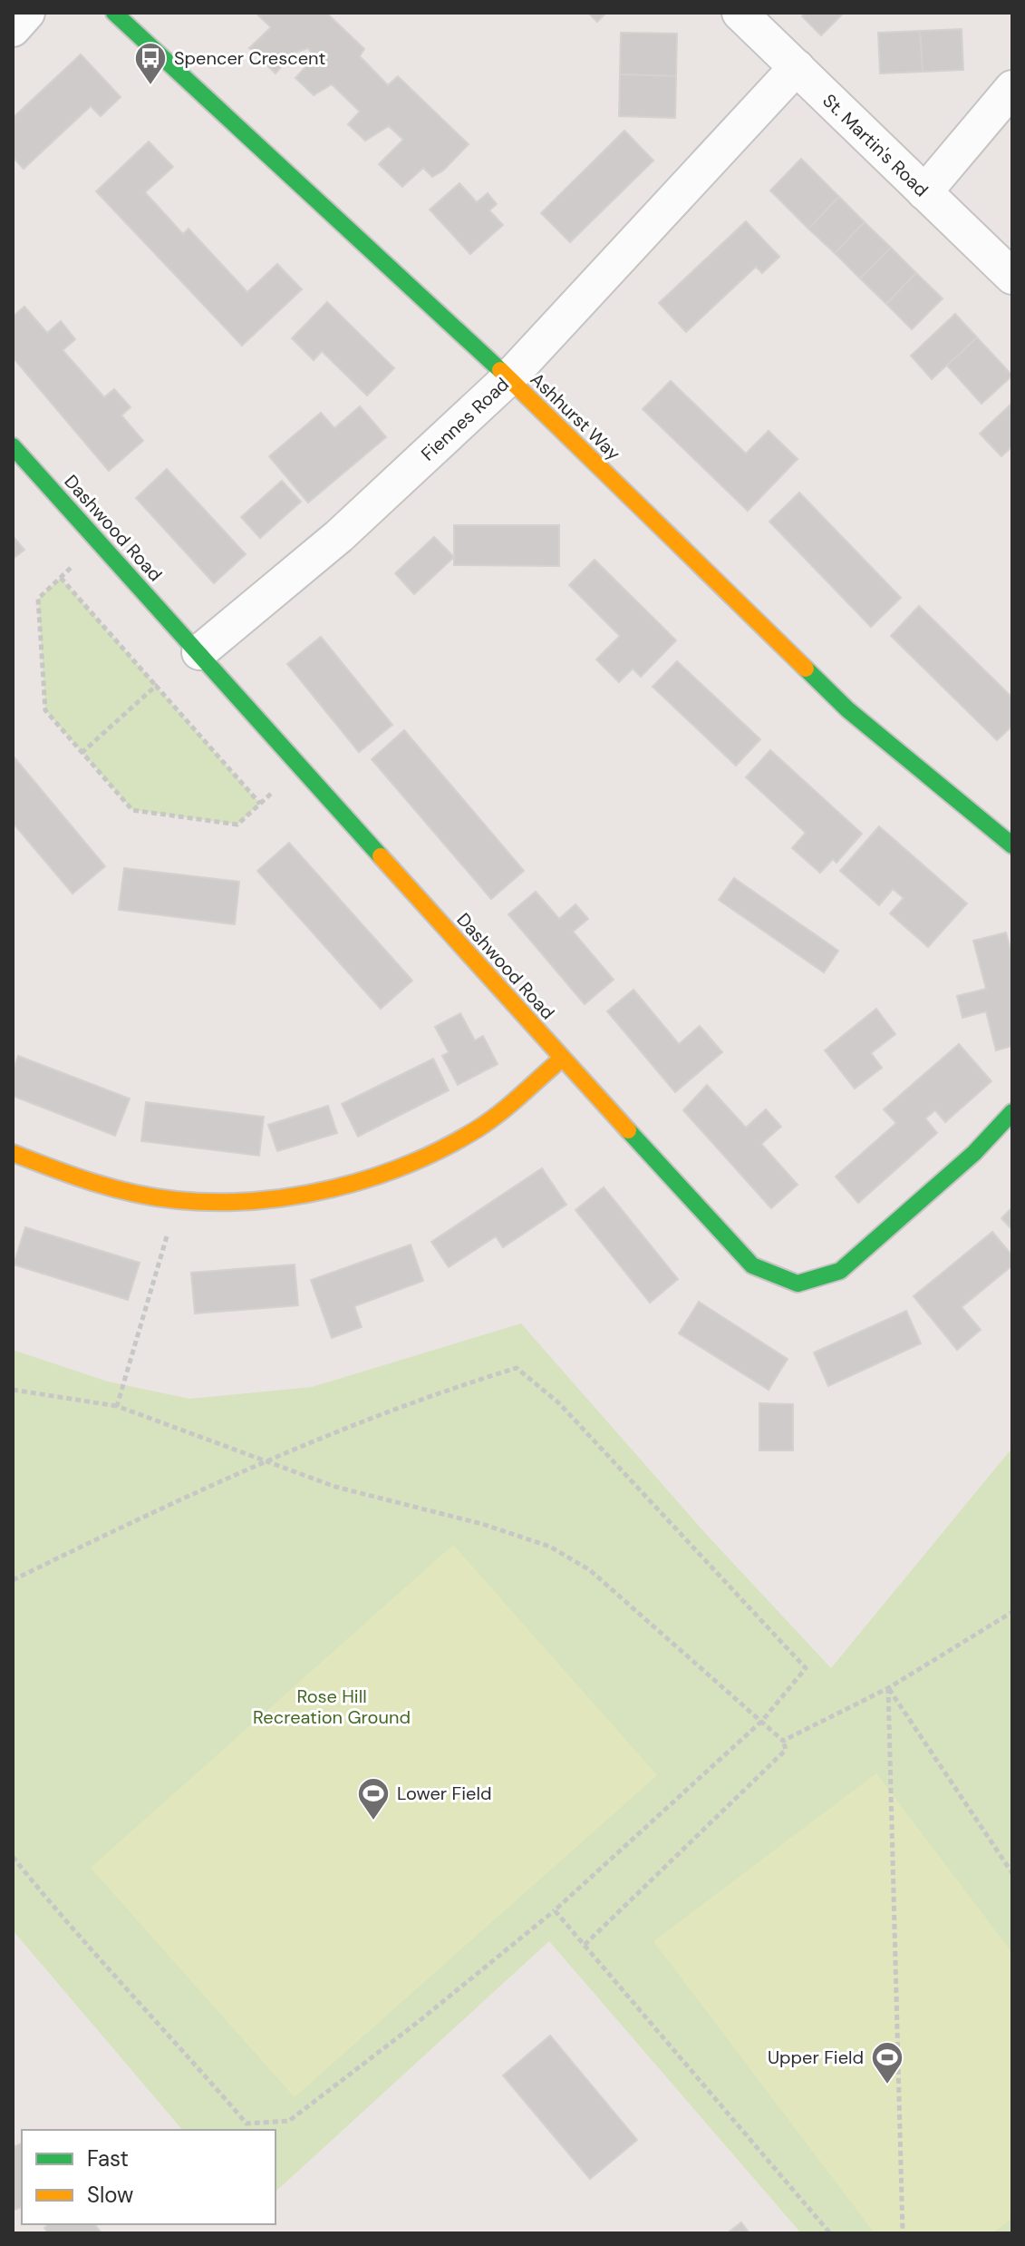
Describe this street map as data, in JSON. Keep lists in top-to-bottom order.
{
  "streets": {
    "street": [
      "St. Martin's Road",
      "Ashhurst Way",
      "Fiennes Road",
      "Dashwood Road"
    ]
  },
  "crossings": [
    ["St. Martin's Road", "Fiennes Road"],
    ["Ashhurst Way", "Fiennes Road"],
    ["Fiennes Road", "Dashwood Road"]
  ],
  "parks": ["Rose Hill Recreation Ground"],
  "places": {
    "bus stop": ["Spencer Crescent"],
    "sports": ["Lower Field", "Upper Field"]
  },
  "legend": ["Fast", "Slow"]
}
